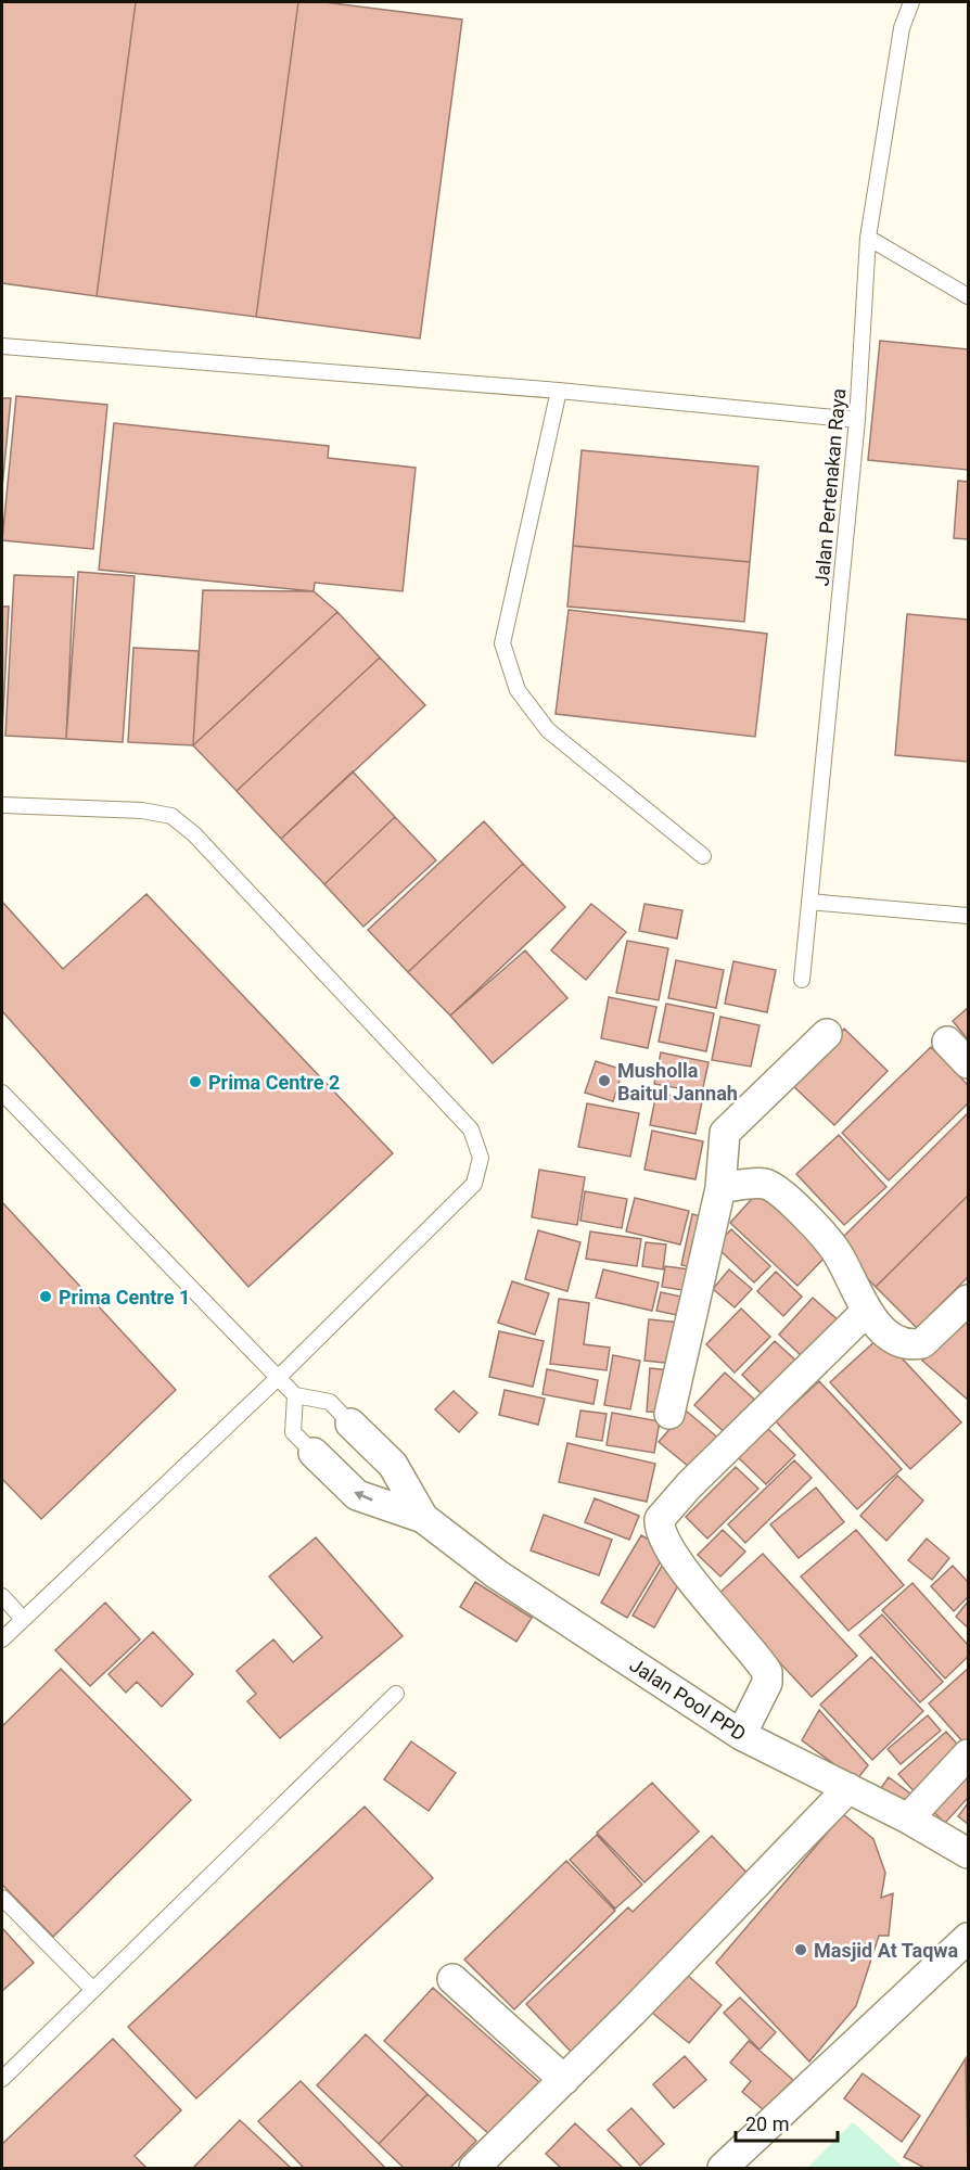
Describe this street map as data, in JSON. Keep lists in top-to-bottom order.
{
  "streets": {
    "street": ["Jalan Pool PPD"],
    "lane": ["Jalan Pertenakan Raya"]
  },
  "places": [
    "Musholla Baitul Jannah",
    "Prima Centre 2",
    "Prima Centre 1",
    "Masjid At Taqwa"
  ],
  "scale_bar": "20 m"
}
